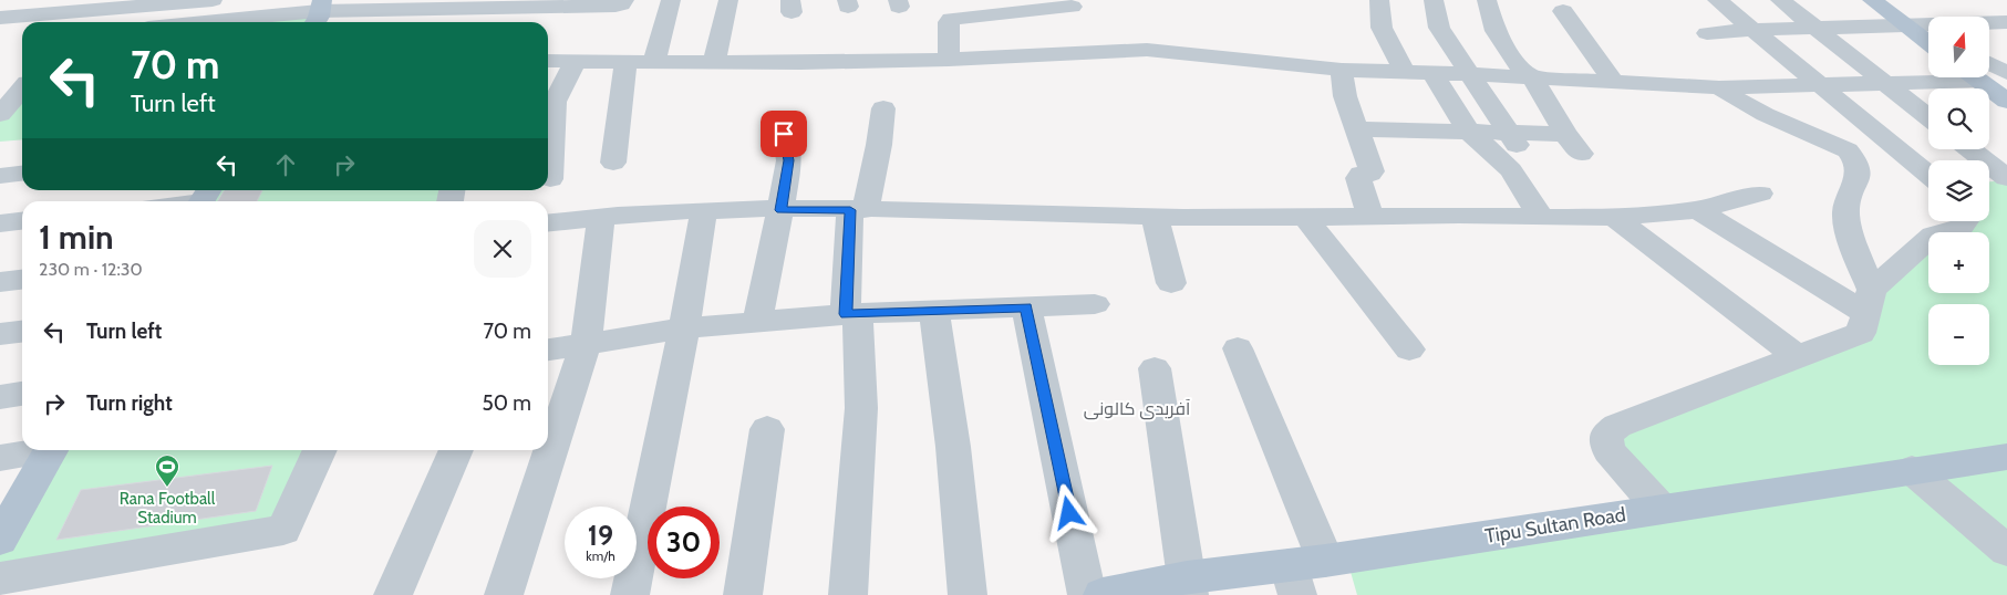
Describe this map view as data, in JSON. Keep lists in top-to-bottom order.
{
  "streets": {
    "main road": ["Tipu Sultan Road"]
  },
  "districts": ["آفریدی کالونی"],
  "places": {
    "sports": ["Rana Football Stadium"]
  },
  "north": "top",
  "page": {
    "map_buttons": ["+", "−"],
    "turn": ["70 m", "Turn left"],
    "heading": ["1 min", "230 m · 12:30"],
    "list": [
      {
        "name": "Turn left",
        "value": "70 m"
      },
      {
        "name": "Turn right",
        "value": "50 m"
      }
    ],
    "speed": "19 km/h",
    "limit": "30"
  }
}
